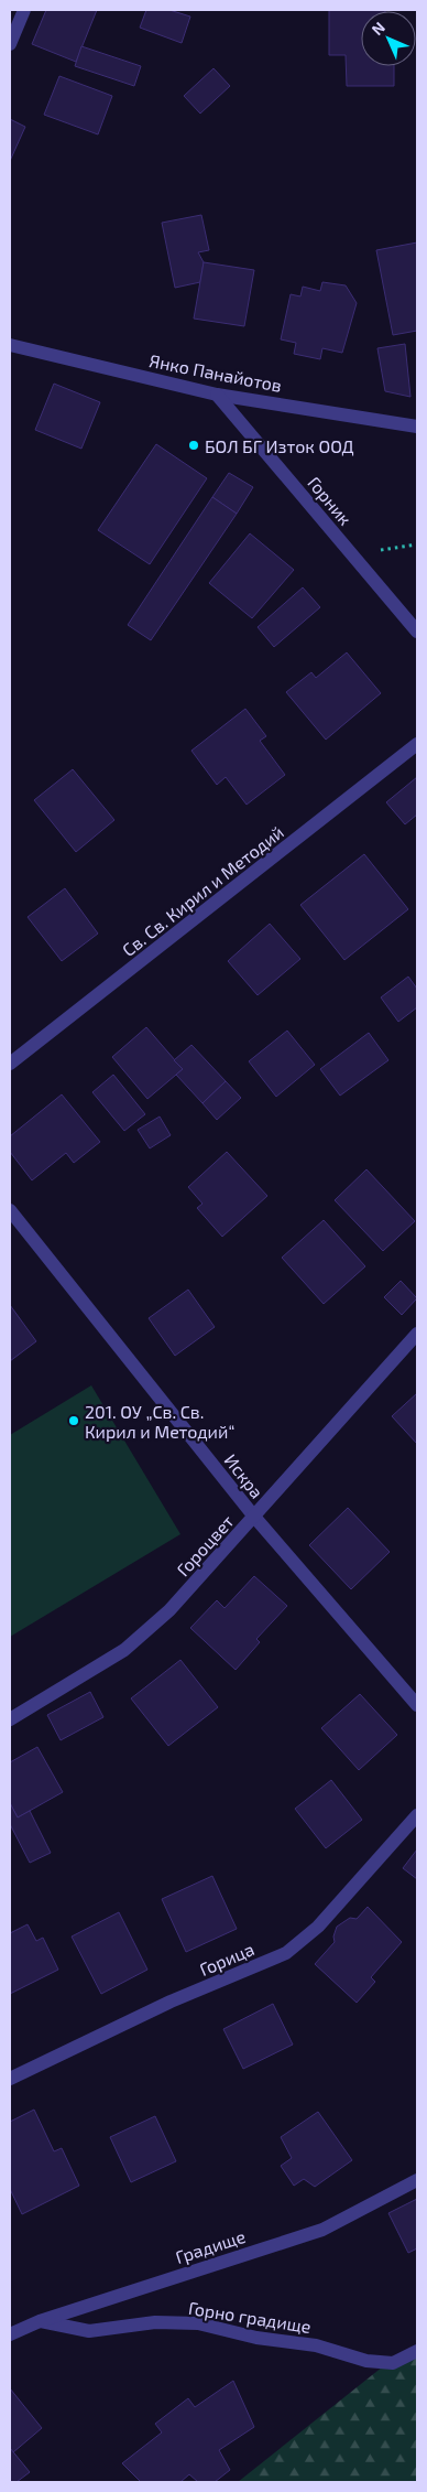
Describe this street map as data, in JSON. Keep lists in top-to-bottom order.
{
  "streets": {
    "street": [
      "Янко Панайотов",
      "Горник",
      "Св. Св. Кирил и Методий",
      "Искра",
      "Гороцвет",
      "Горица",
      "Градище",
      "Горно градище"
    ]
  },
  "crossings": [
    ["Янко Панайотов", "Горник"],
    ["Искра", "Гороцвет"],
    ["Градище", "Горно градище"]
  ],
  "places": ["БОЛ БГ Изток ООД", "201. ОУ „Св. Св. Кирил и Методий“"],
  "north": "top left"
}
